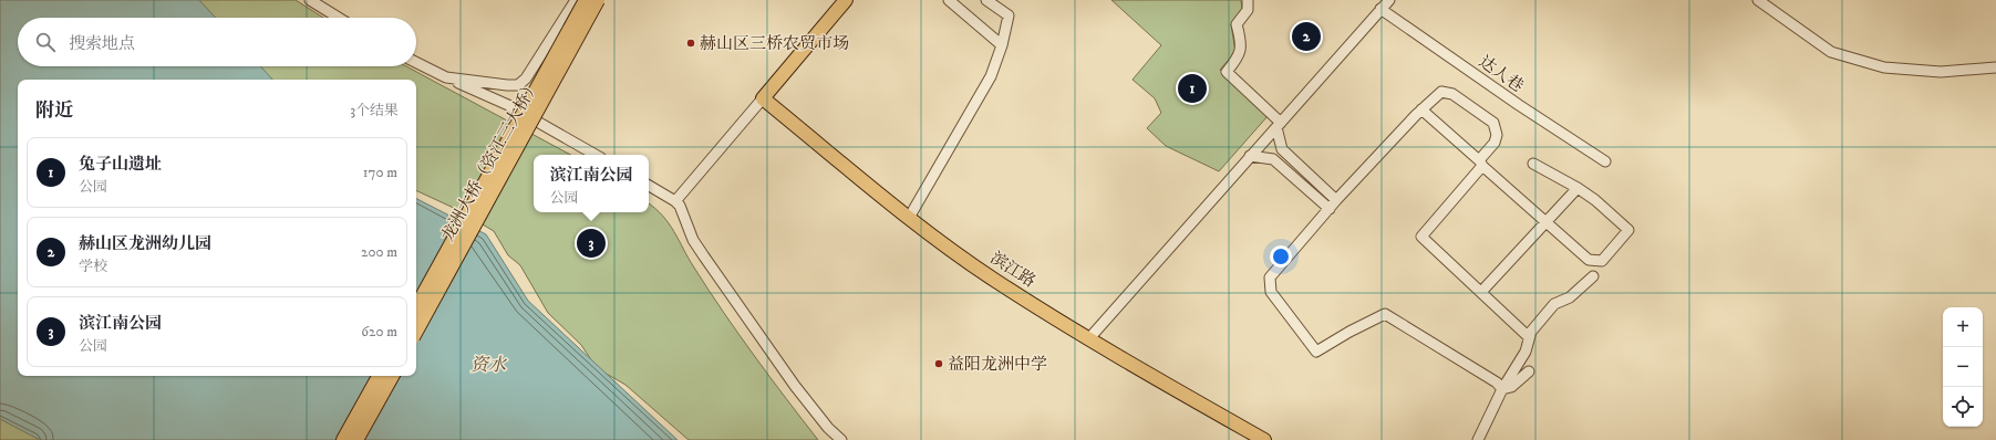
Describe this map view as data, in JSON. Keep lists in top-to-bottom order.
{
  "streets": {
    "main road": ["龙洲大桥（资江三大桥）", "滨江路"],
    "street": ["达人巷"]
  },
  "water": ["资水"],
  "places": ["赫山区三桥农贸市场", "益阳龙洲中学"],
  "page": {
    "search": "搜索地点",
    "pins": ["2", "1", "3"],
    "heading": ["附近", "3个结果"],
    "list": [
      {
        "mark": "1",
        "name": "兔子山遗址",
        "note": "公园",
        "value": "170 m"
      },
      {
        "mark": "2",
        "name": "赫山区龙洲幼儿园",
        "note": "学校",
        "value": "200 m"
      },
      {
        "mark": "3",
        "name": "滨江南公园",
        "note": "公园",
        "value": "620 m"
      }
    ],
    "popup": ["滨江南公园", "公园"],
    "map_buttons": ["+", "−"]
  }
}
